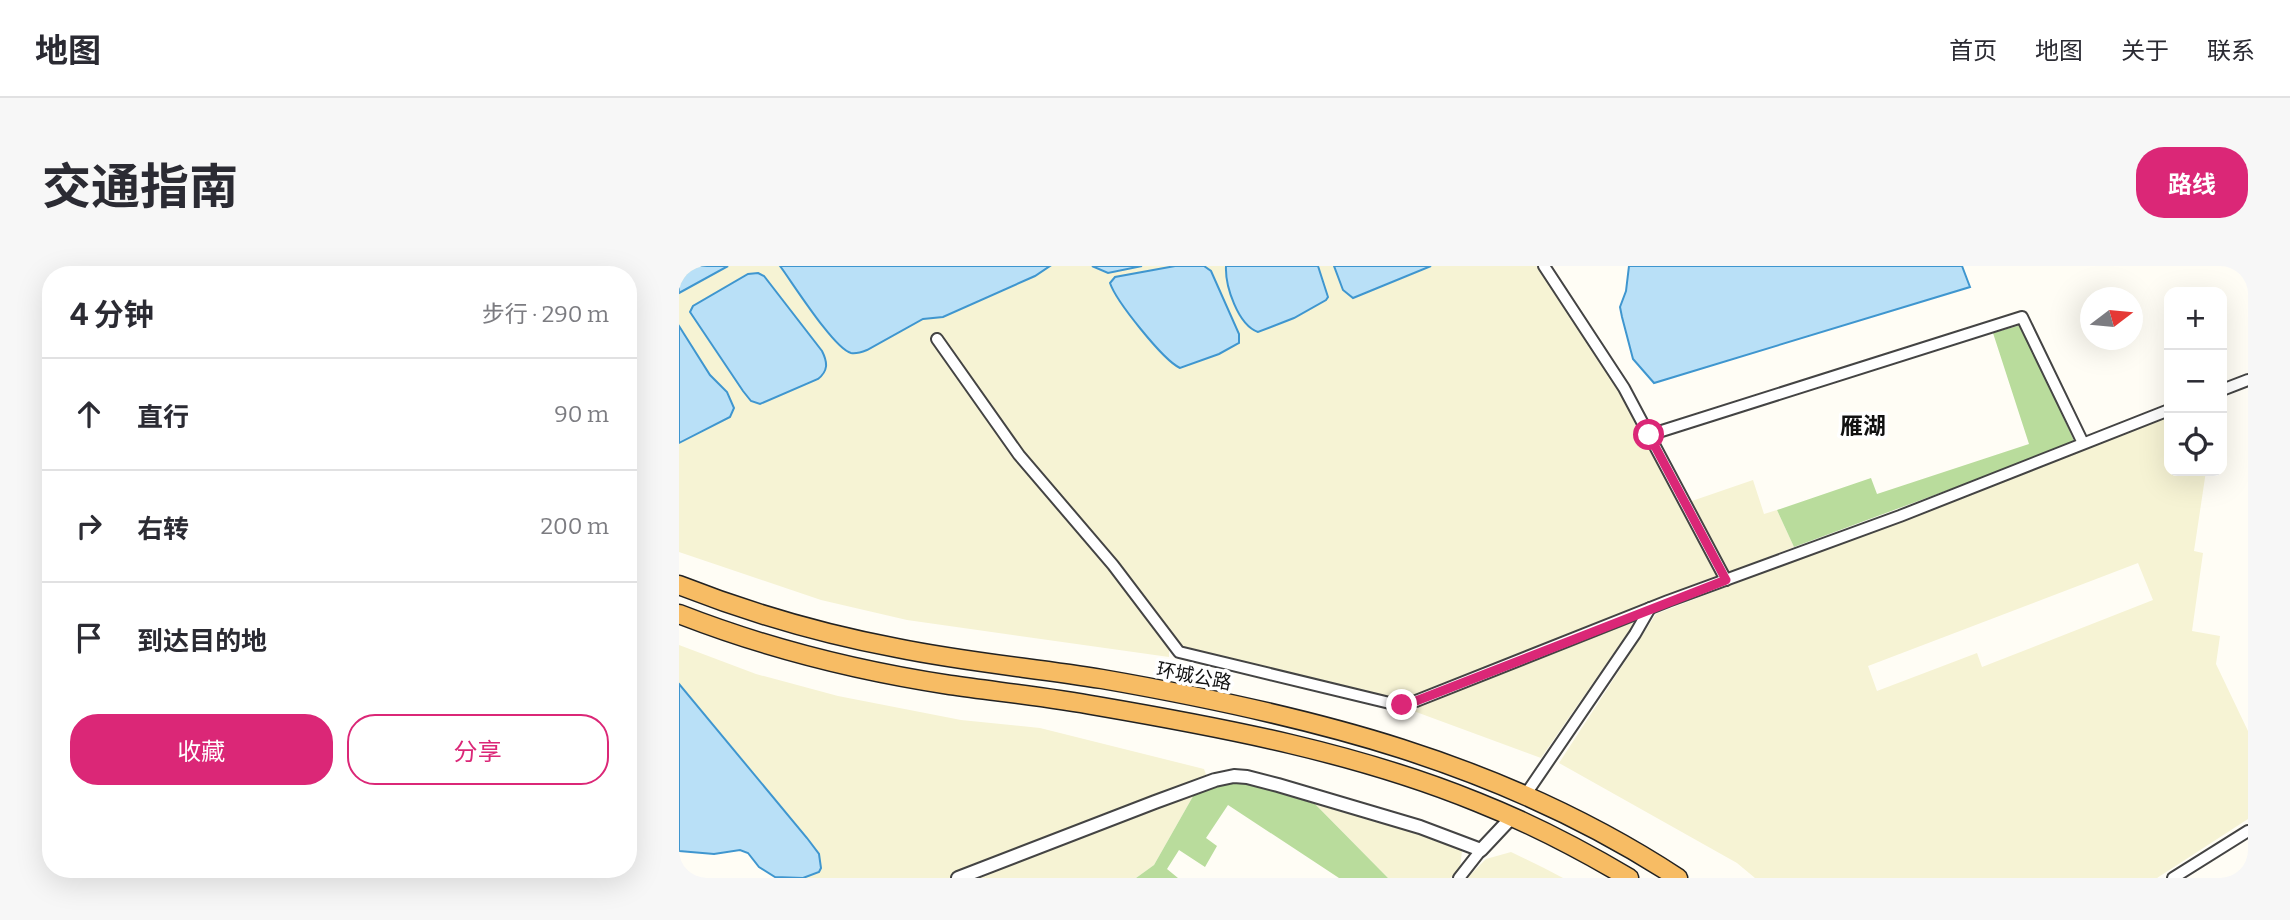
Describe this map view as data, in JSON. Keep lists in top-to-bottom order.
{
  "streets": {
    "highway": ["环城公路"]
  },
  "districts": ["雁湖"],
  "north": "right",
  "page": {
    "header": "地图",
    "nav": [
      "首页",
      "地图",
      "关于",
      "联系"
    ],
    "title": "交通指南",
    "buttons": [
      "路线",
      ["收藏", "分享"]
    ],
    "heading": ["4 分钟", "步行 · 290 m"],
    "map_buttons": ["+", "−"],
    "list": [
      ["直行", "90 m"],
      ["右转", "200 m"],
      "到达目的地"
    ]
  }
}
